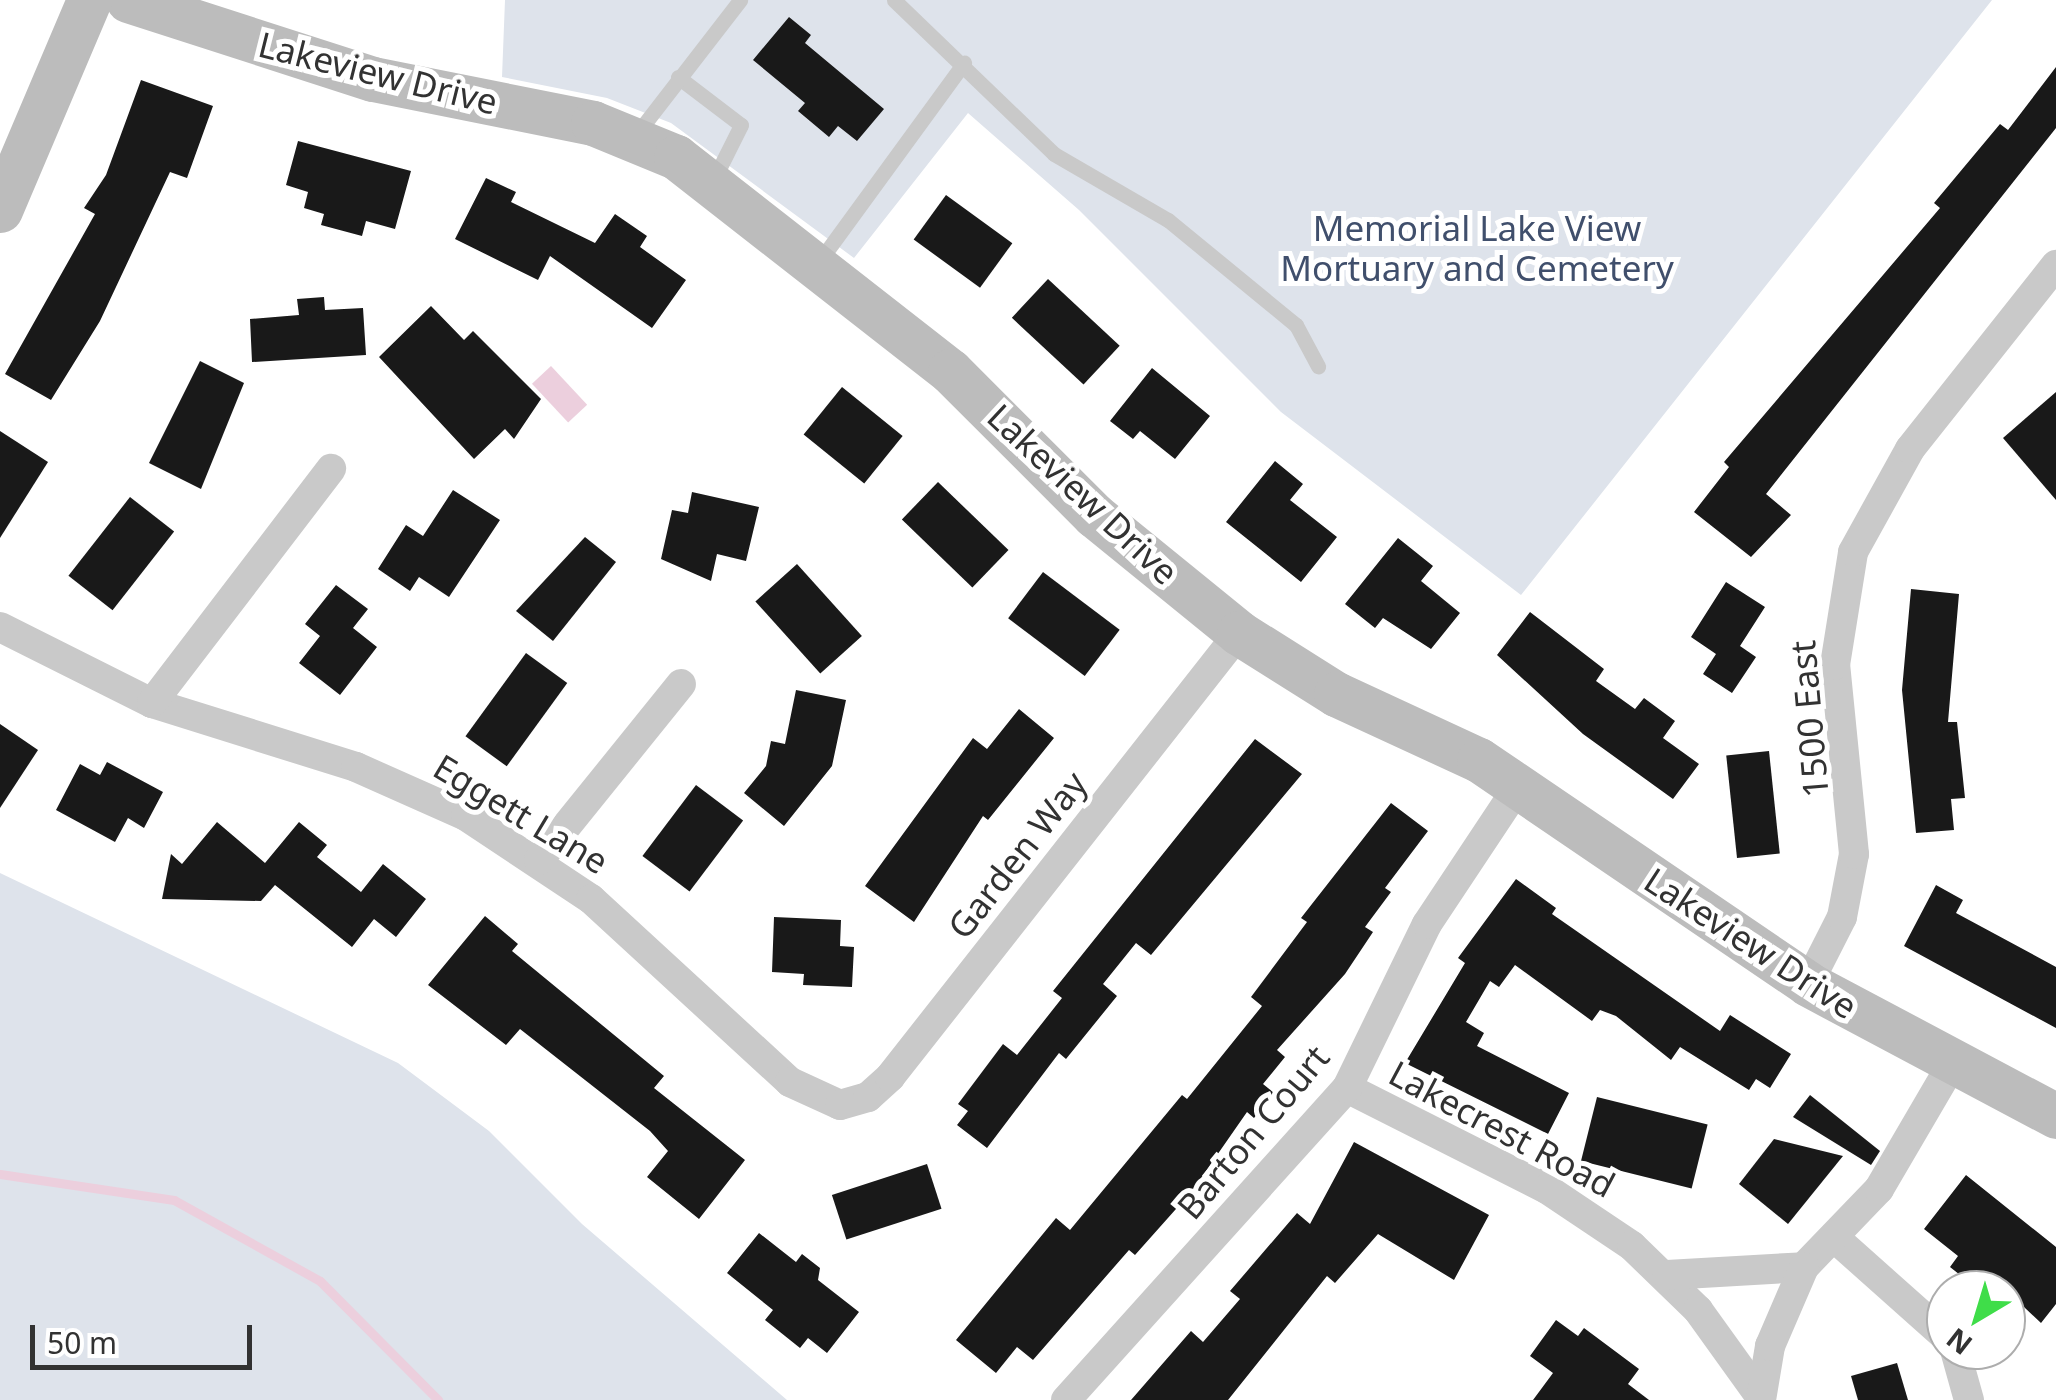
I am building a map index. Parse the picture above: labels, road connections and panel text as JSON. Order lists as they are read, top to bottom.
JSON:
{
  "streets": {
    "street": [
      "Lakeview Drive",
      "1500 East",
      "Eggett Lane",
      "Garden Way",
      "Lakecrest Road",
      "Barton Court"
    ]
  },
  "crossings": [
    ["Lakeview Drive", "1500 East"],
    ["Lakeview Drive", "Garden Way"],
    ["Lakeview Drive", "Barton Court"],
    ["Eggett Lane", "Garden Way"],
    ["Lakecrest Road", "Barton Court"]
  ],
  "parks": ["Memorial Lake View Mortuary and Cemetery"],
  "scale_bar": "50 m",
  "north": "bottom left"
}
